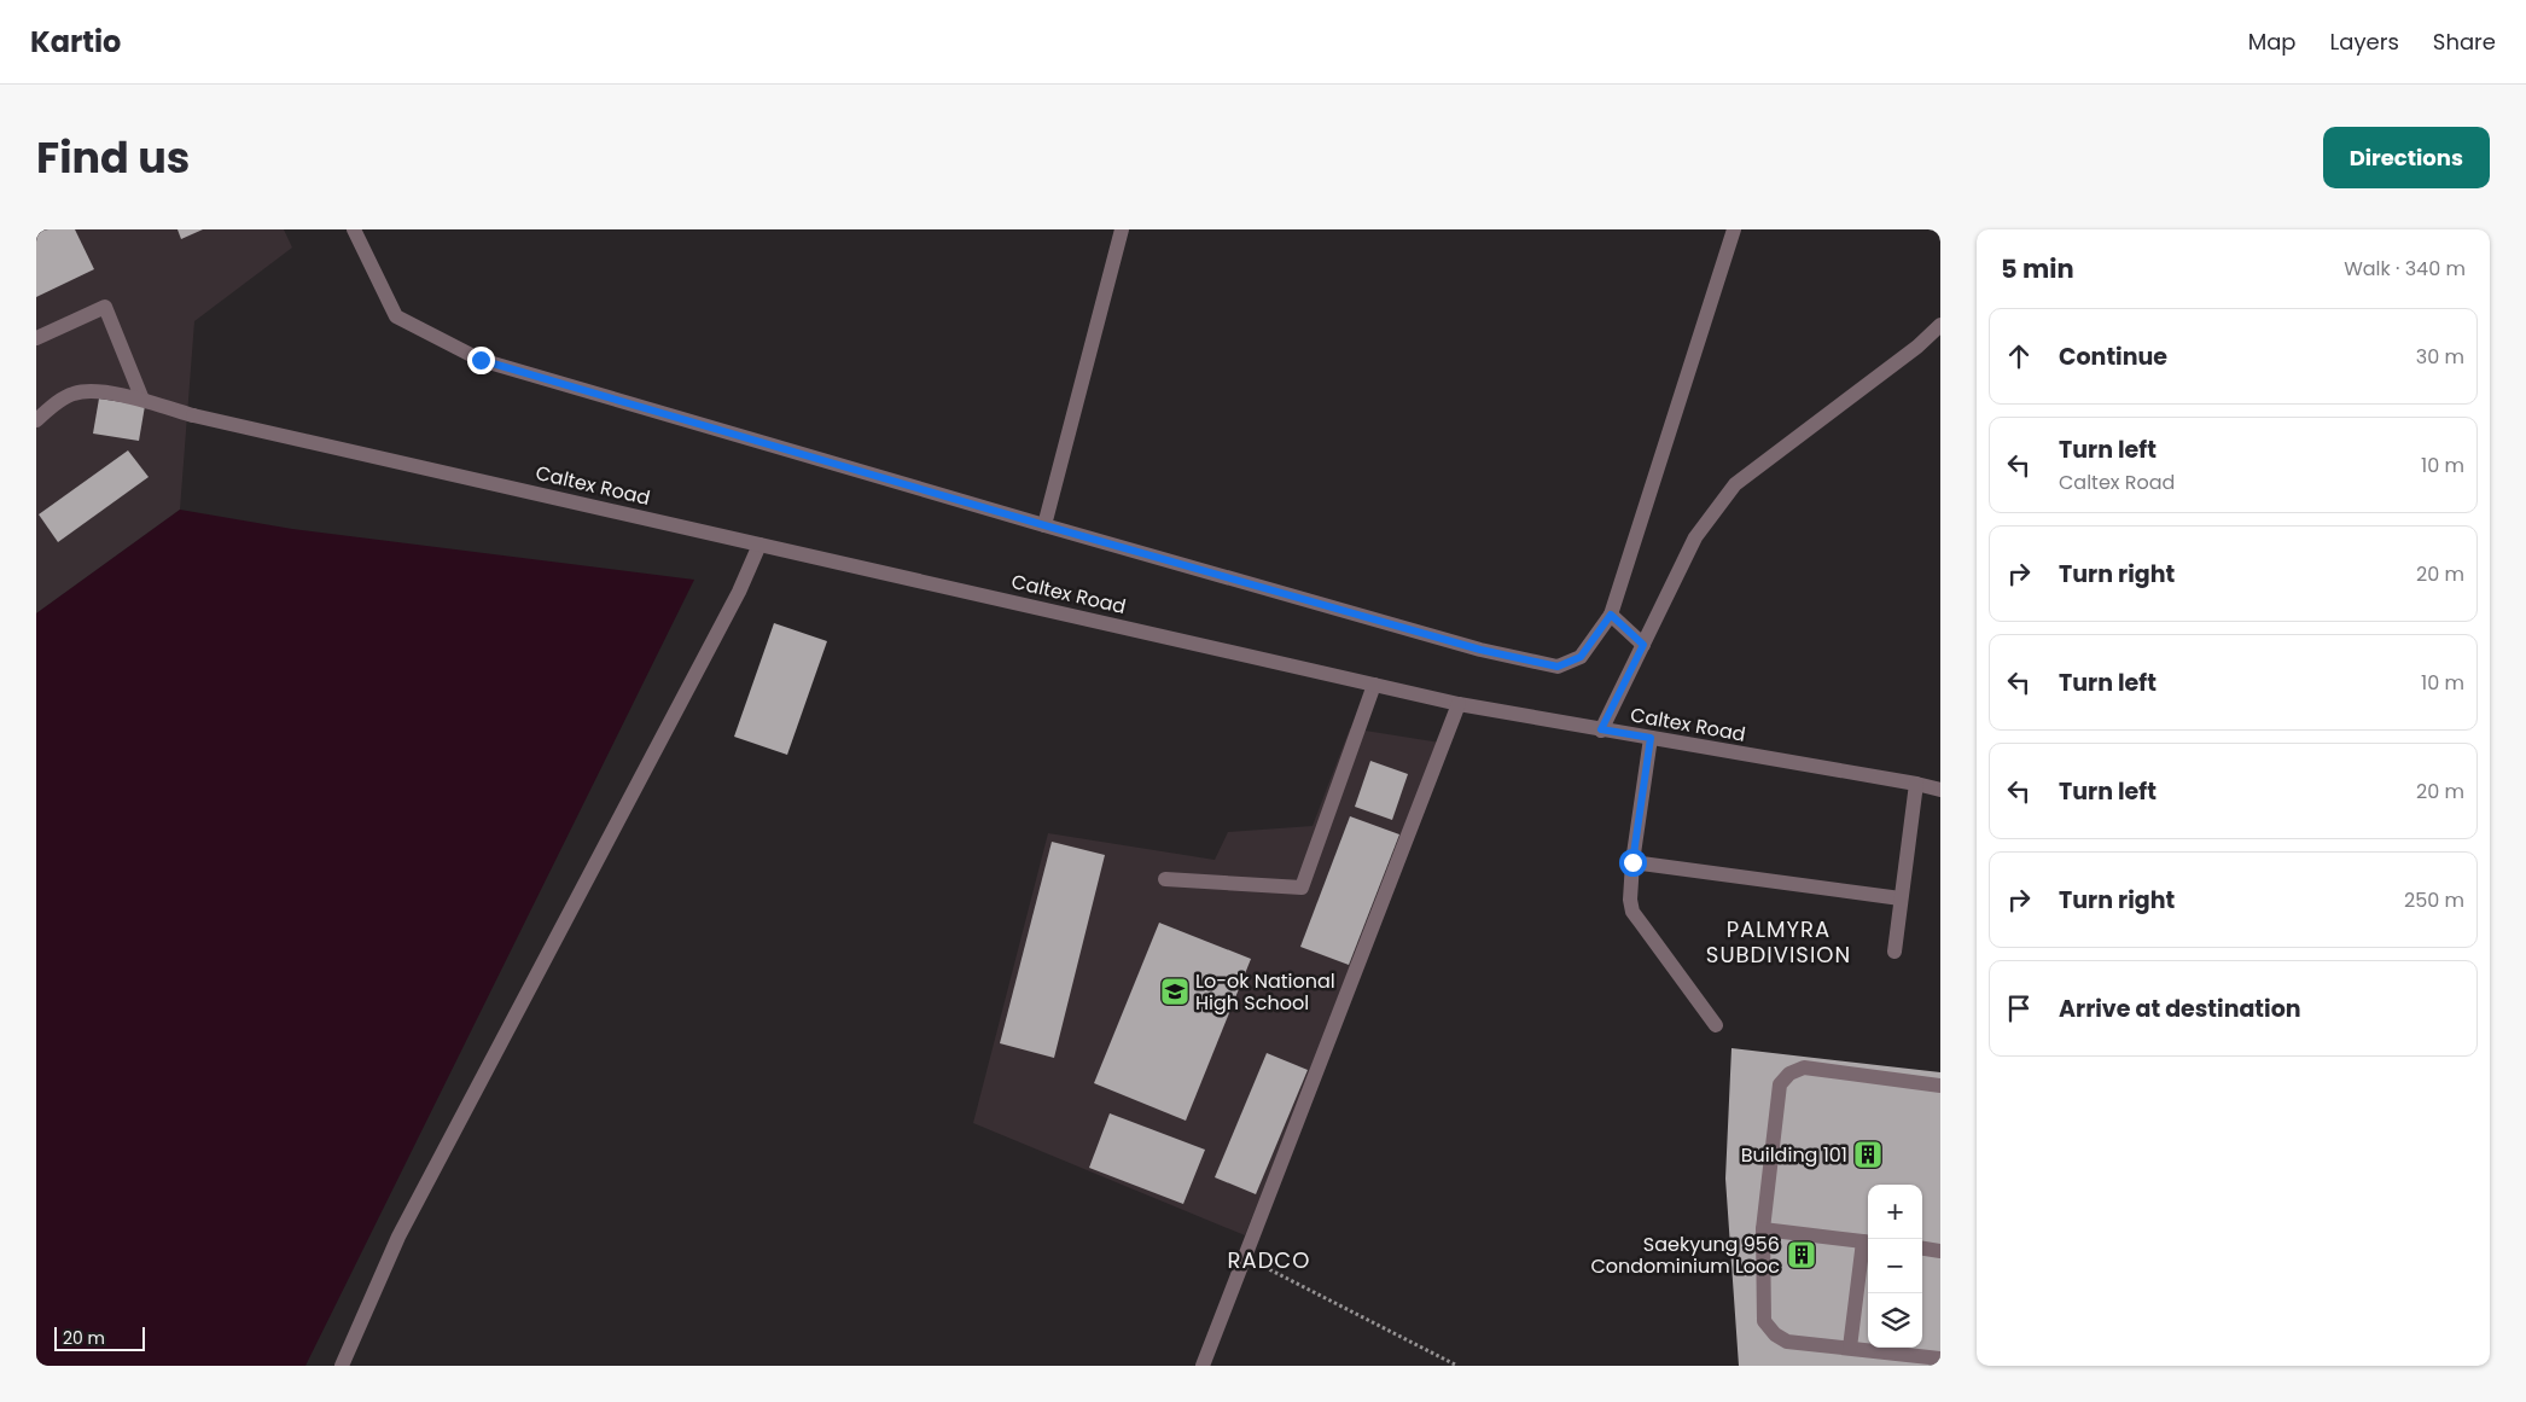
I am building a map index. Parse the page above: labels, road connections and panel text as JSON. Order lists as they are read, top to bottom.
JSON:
{
  "streets": {
    "street": ["Caltex Road"]
  },
  "districts": ["PALMYRA SUBDIVISION", "RADCO"],
  "places": {
    "school or university": ["Lo-ok National High School"],
    "building": ["Building 101", "Saekyung 956 Condominium Looc"]
  },
  "scale_bar": "20 m",
  "page": {
    "header": "Kartio",
    "nav": ["Map", "Layers", "Share"],
    "title": "Find us",
    "buttons": "Directions",
    "heading": ["5 min", "Walk · 340 m"],
    "list": [
      ["Continue", "30 m"],
      ["Turn left", "Caltex Road", "10 m"],
      ["Turn right", "20 m"],
      ["Turn left", "10 m"],
      ["Turn left", "20 m"],
      ["Turn right", "250 m"],
      "Arrive at destination"
    ],
    "map_buttons": ["+", "−"],
    "scale": "20 m"
  }
}
